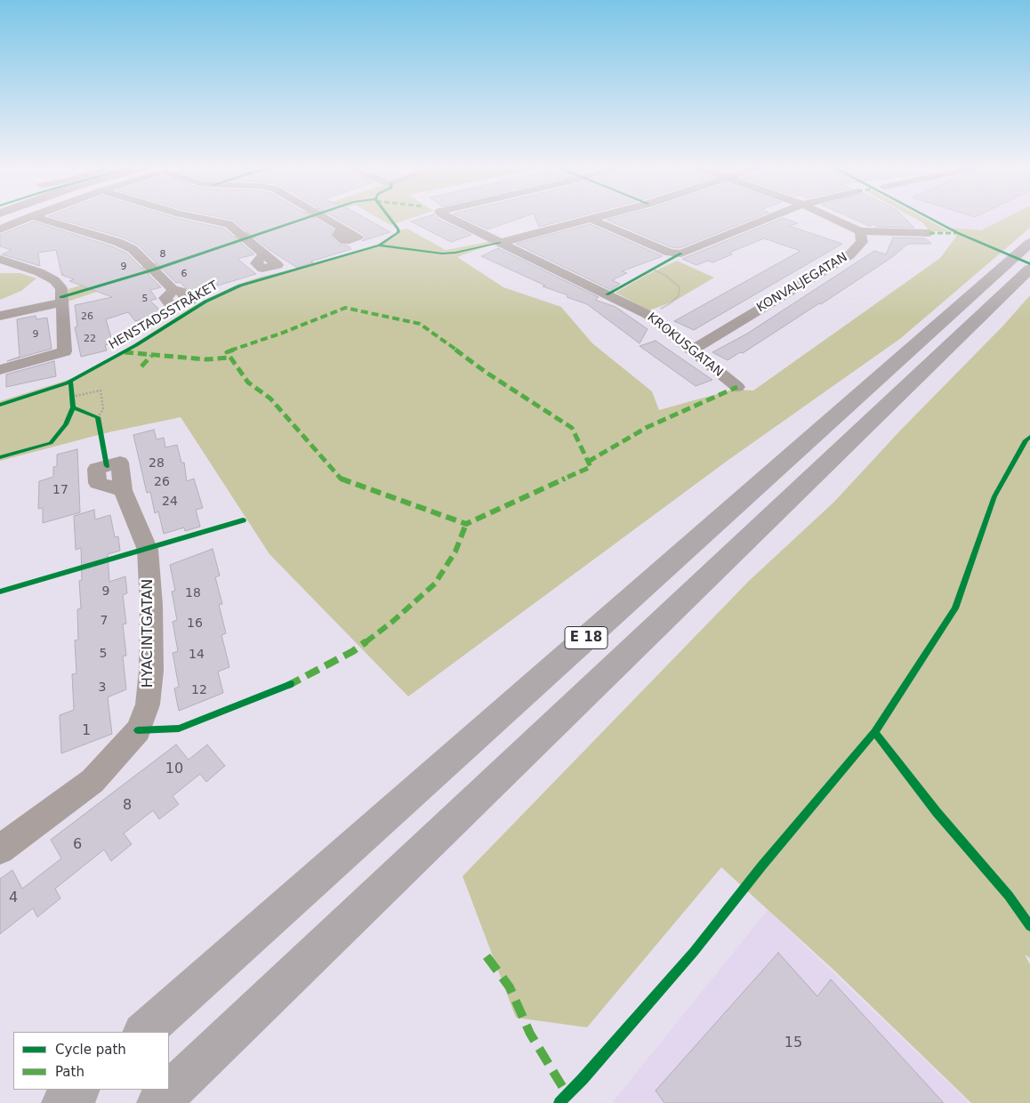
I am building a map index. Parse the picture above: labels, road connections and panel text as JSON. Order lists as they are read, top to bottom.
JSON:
{
  "streets": {
    "highway": ["E 18"],
    "street": ["KONVALJEGATAN", "KROKUSGATAN", "HYACINTGATAN"],
    "cycle path": ["HENSTADSSTRÅKET"]
  },
  "crossings": [
    ["KONVALJEGATAN", "KROKUSGATAN"]
  ],
  "house_numbers": [
    "8",
    "9",
    "6",
    "5",
    "26",
    "9",
    "22",
    "28",
    "26",
    "17",
    "24",
    "9",
    "18",
    "7",
    "16",
    "5",
    "14",
    "3",
    "12",
    "1",
    "10",
    "8",
    "6",
    "4",
    "15"
  ],
  "legend": ["Cycle path", "Path"]
}
